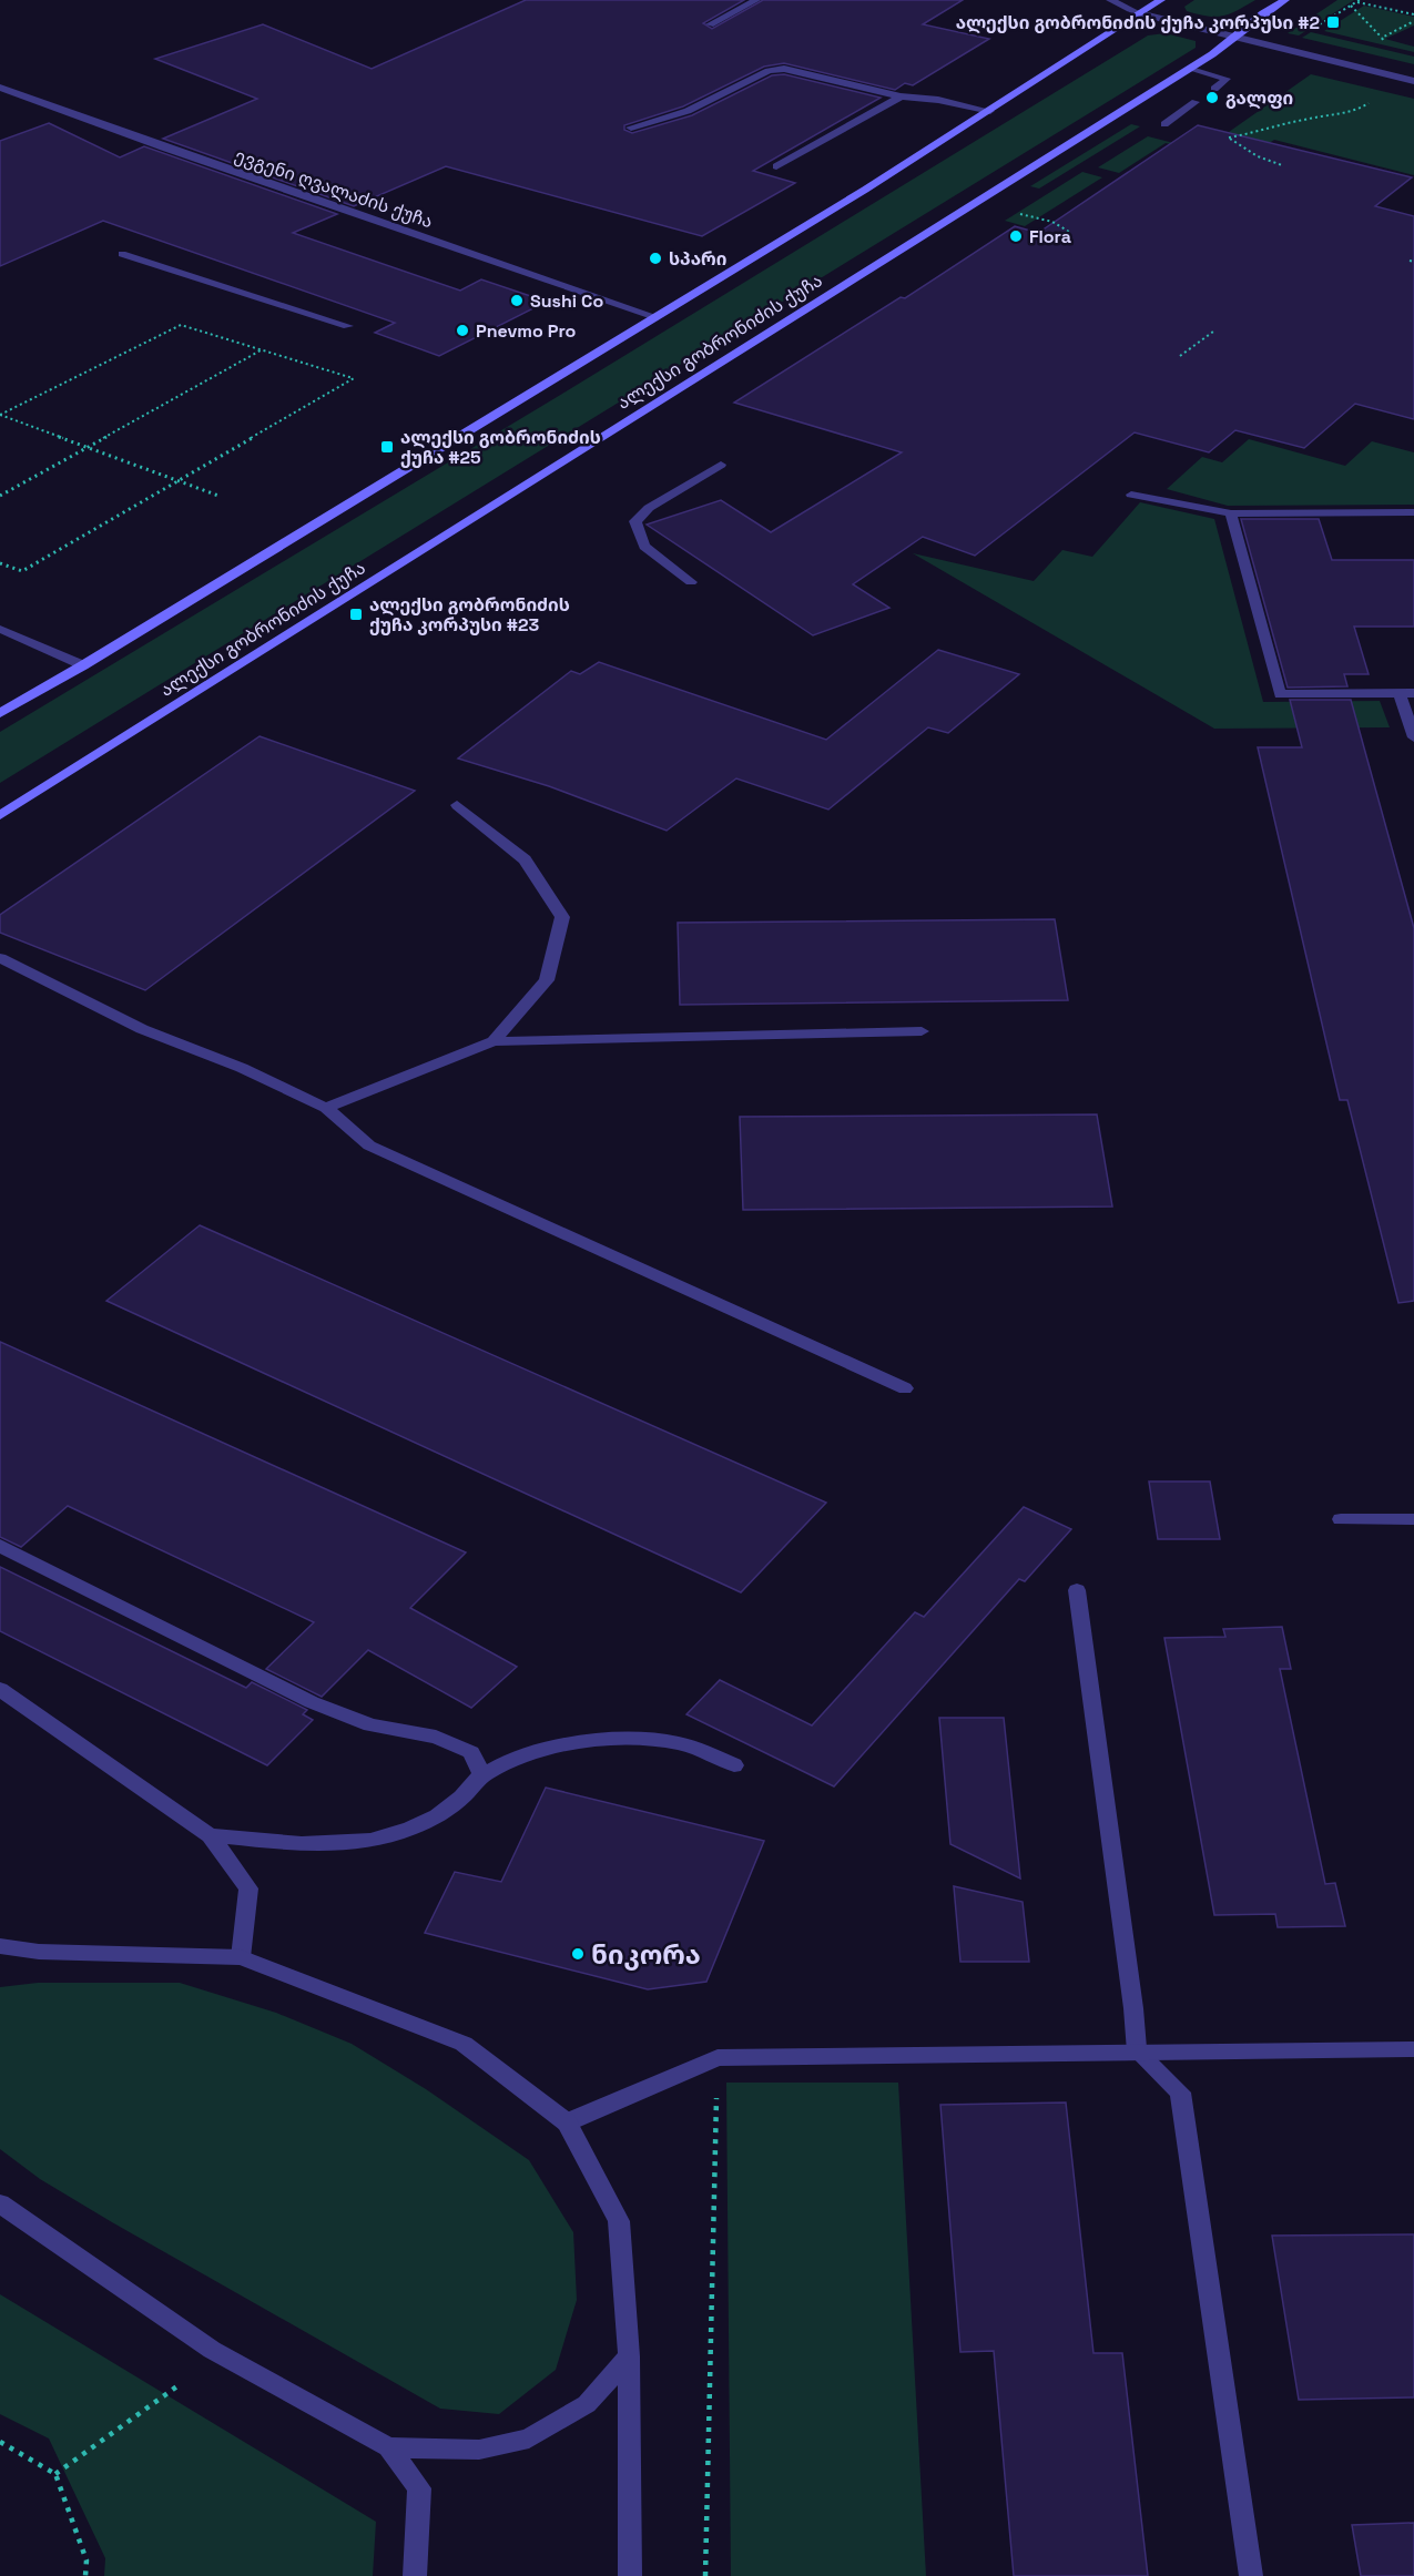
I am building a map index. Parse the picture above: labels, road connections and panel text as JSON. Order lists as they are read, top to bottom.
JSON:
{
  "streets": {
    "main road": ["ალექსი გობრონიძის ქუჩა"],
    "street": ["ევგენი ღვალაძის ქუჩა"]
  },
  "places": {
    "transit": ["ალექსი გობრონიძის ქუჩა კორპუსი #2", "ალექსი გობრონიძის ქუჩა #25", "ალექსი გობრონიძის ქუჩა კორპუსი #23"],
    "other": [
      "გალფი",
      "Flora",
      "სპარი",
      "Sushi Co",
      "Pnevmo Pro",
      "ნიკორა"
    ]
  }
}
